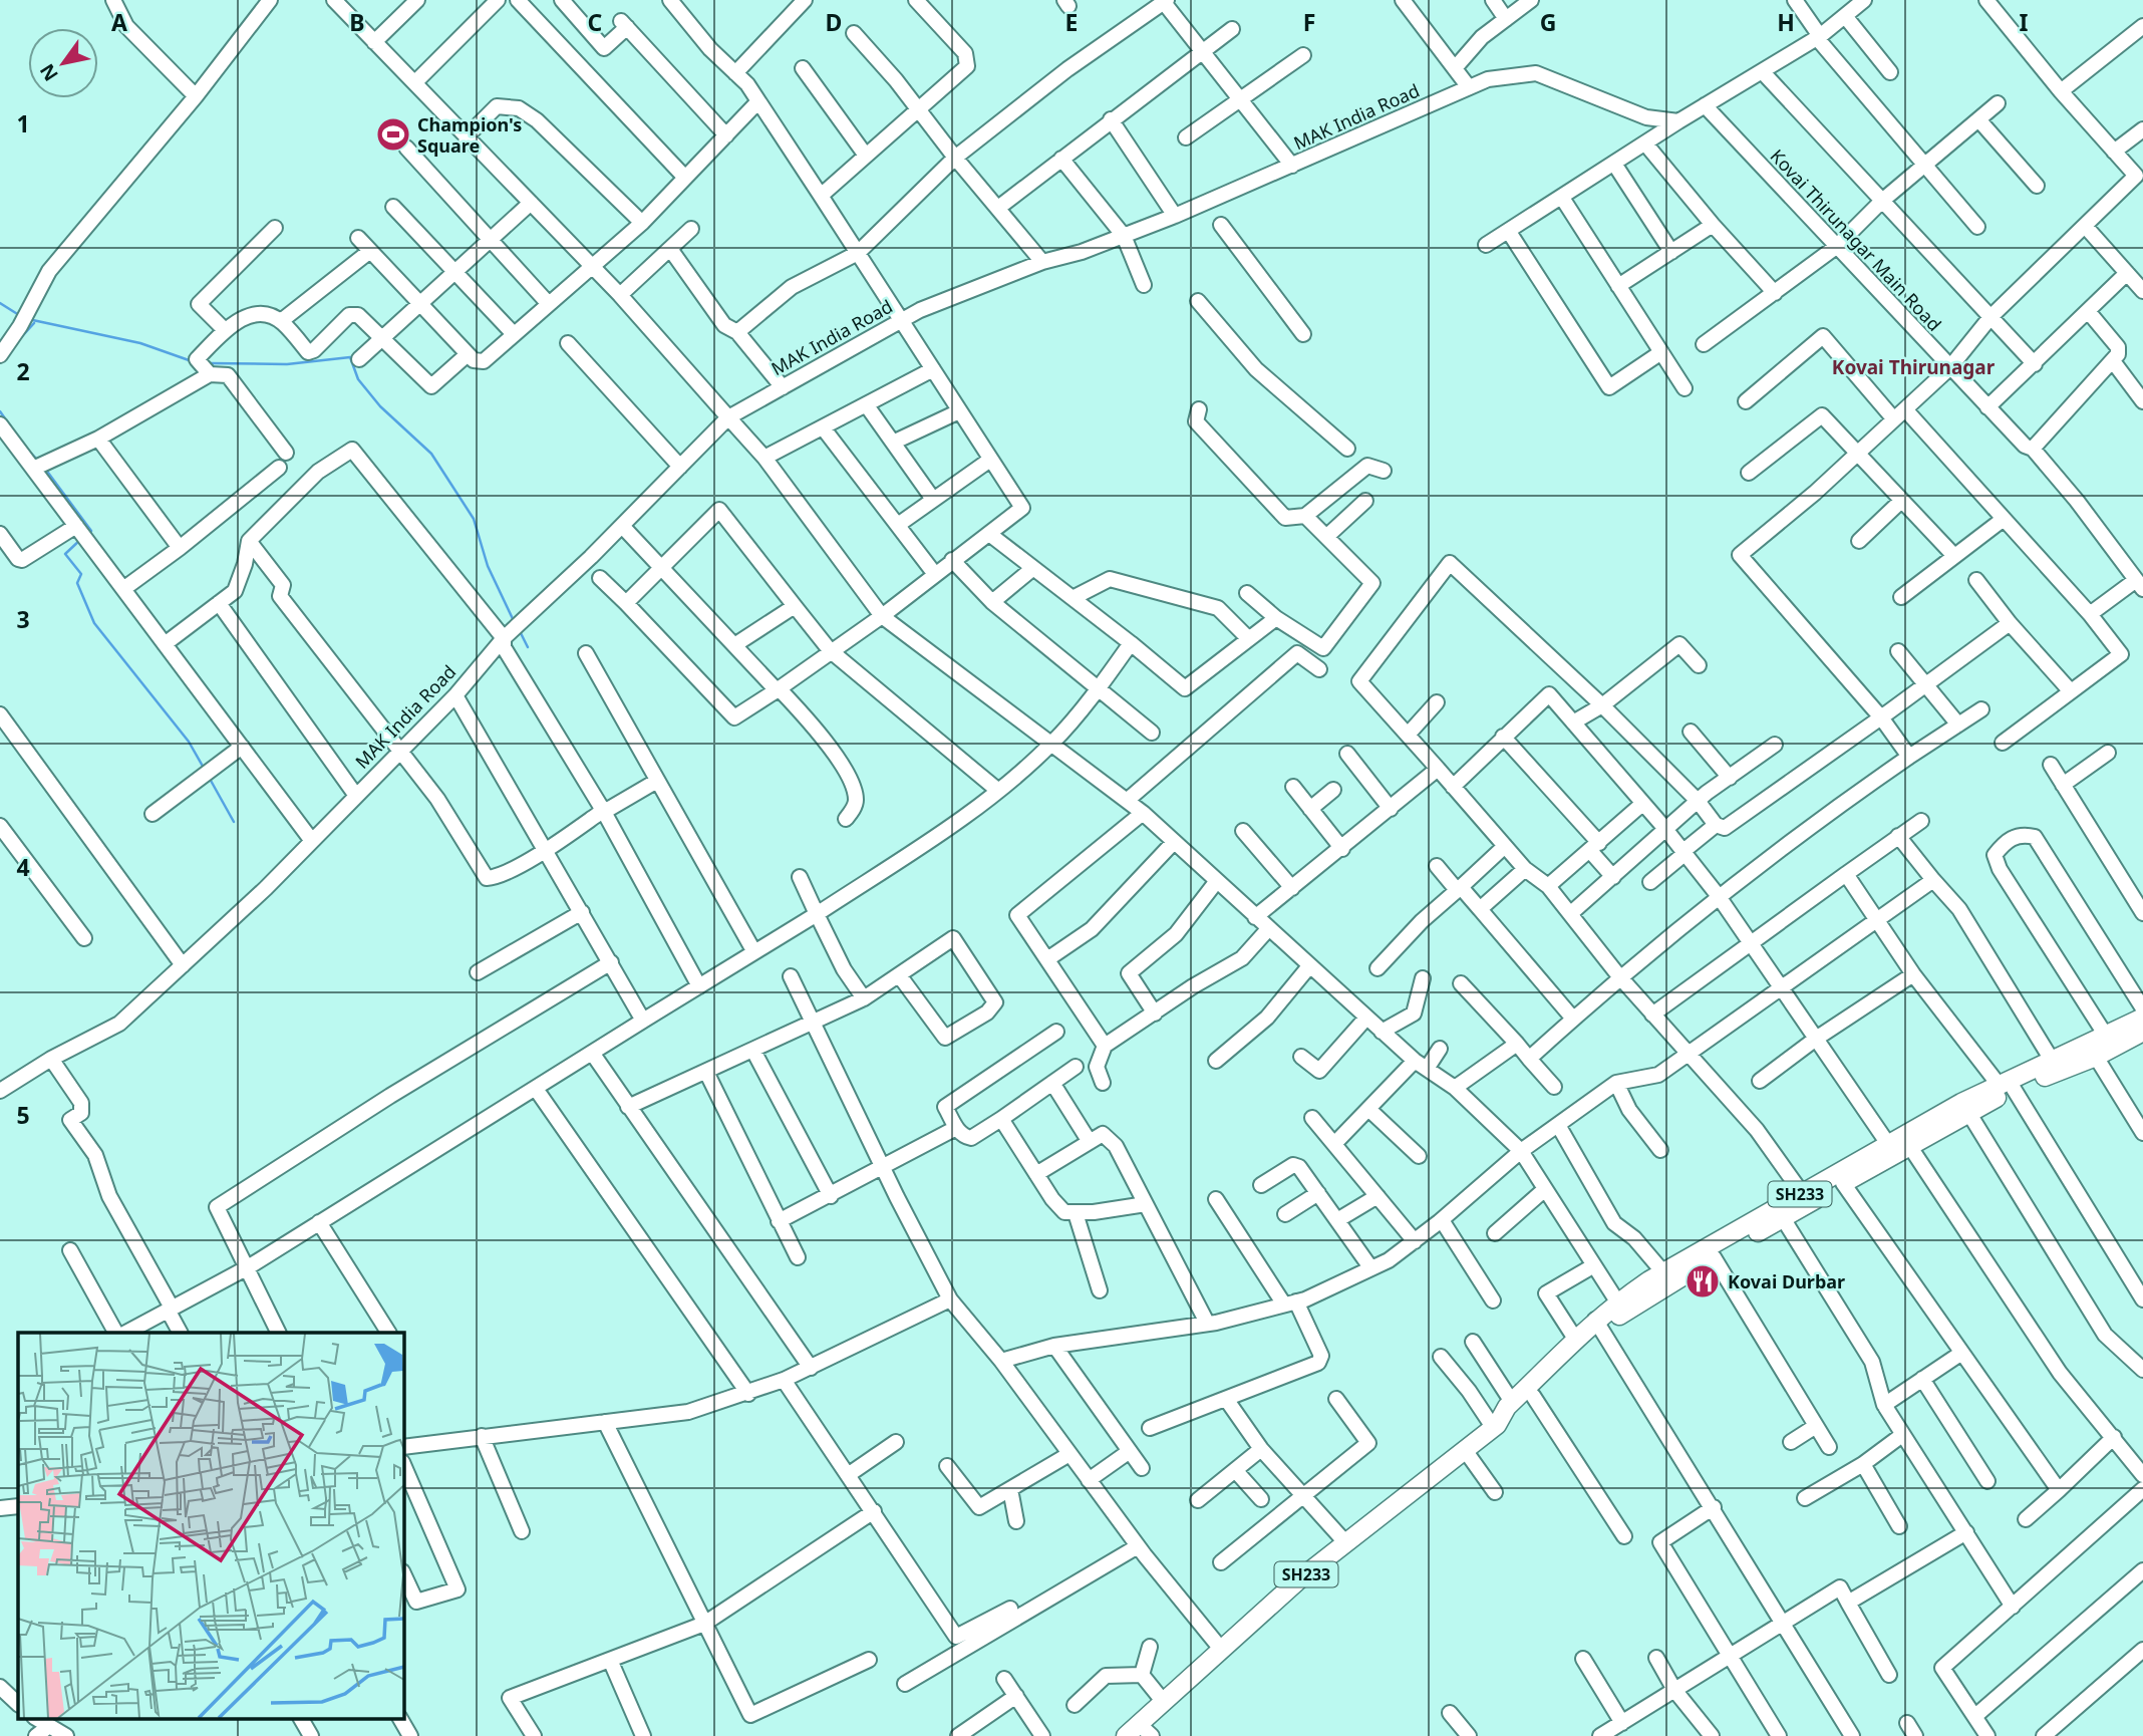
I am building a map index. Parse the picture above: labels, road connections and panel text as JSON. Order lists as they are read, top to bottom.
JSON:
{
  "streets": {
    "main road": ["SH233"],
    "street": ["MAK India Road", "Kovai Thirunagar Main Road"]
  },
  "districts": ["Kovai Thirunagar"],
  "places": {
    "sports": ["Champion's Square"],
    "restaurant": ["Kovai Durbar"]
  },
  "north": "bottom left",
  "grid": {
    "columns": [
      "A",
      "B",
      "C",
      "D",
      "E",
      "F",
      "G",
      "H",
      "I"
    ],
    "rows": [
      "1",
      "2",
      "3",
      "4",
      "5"
    ]
  }
}
